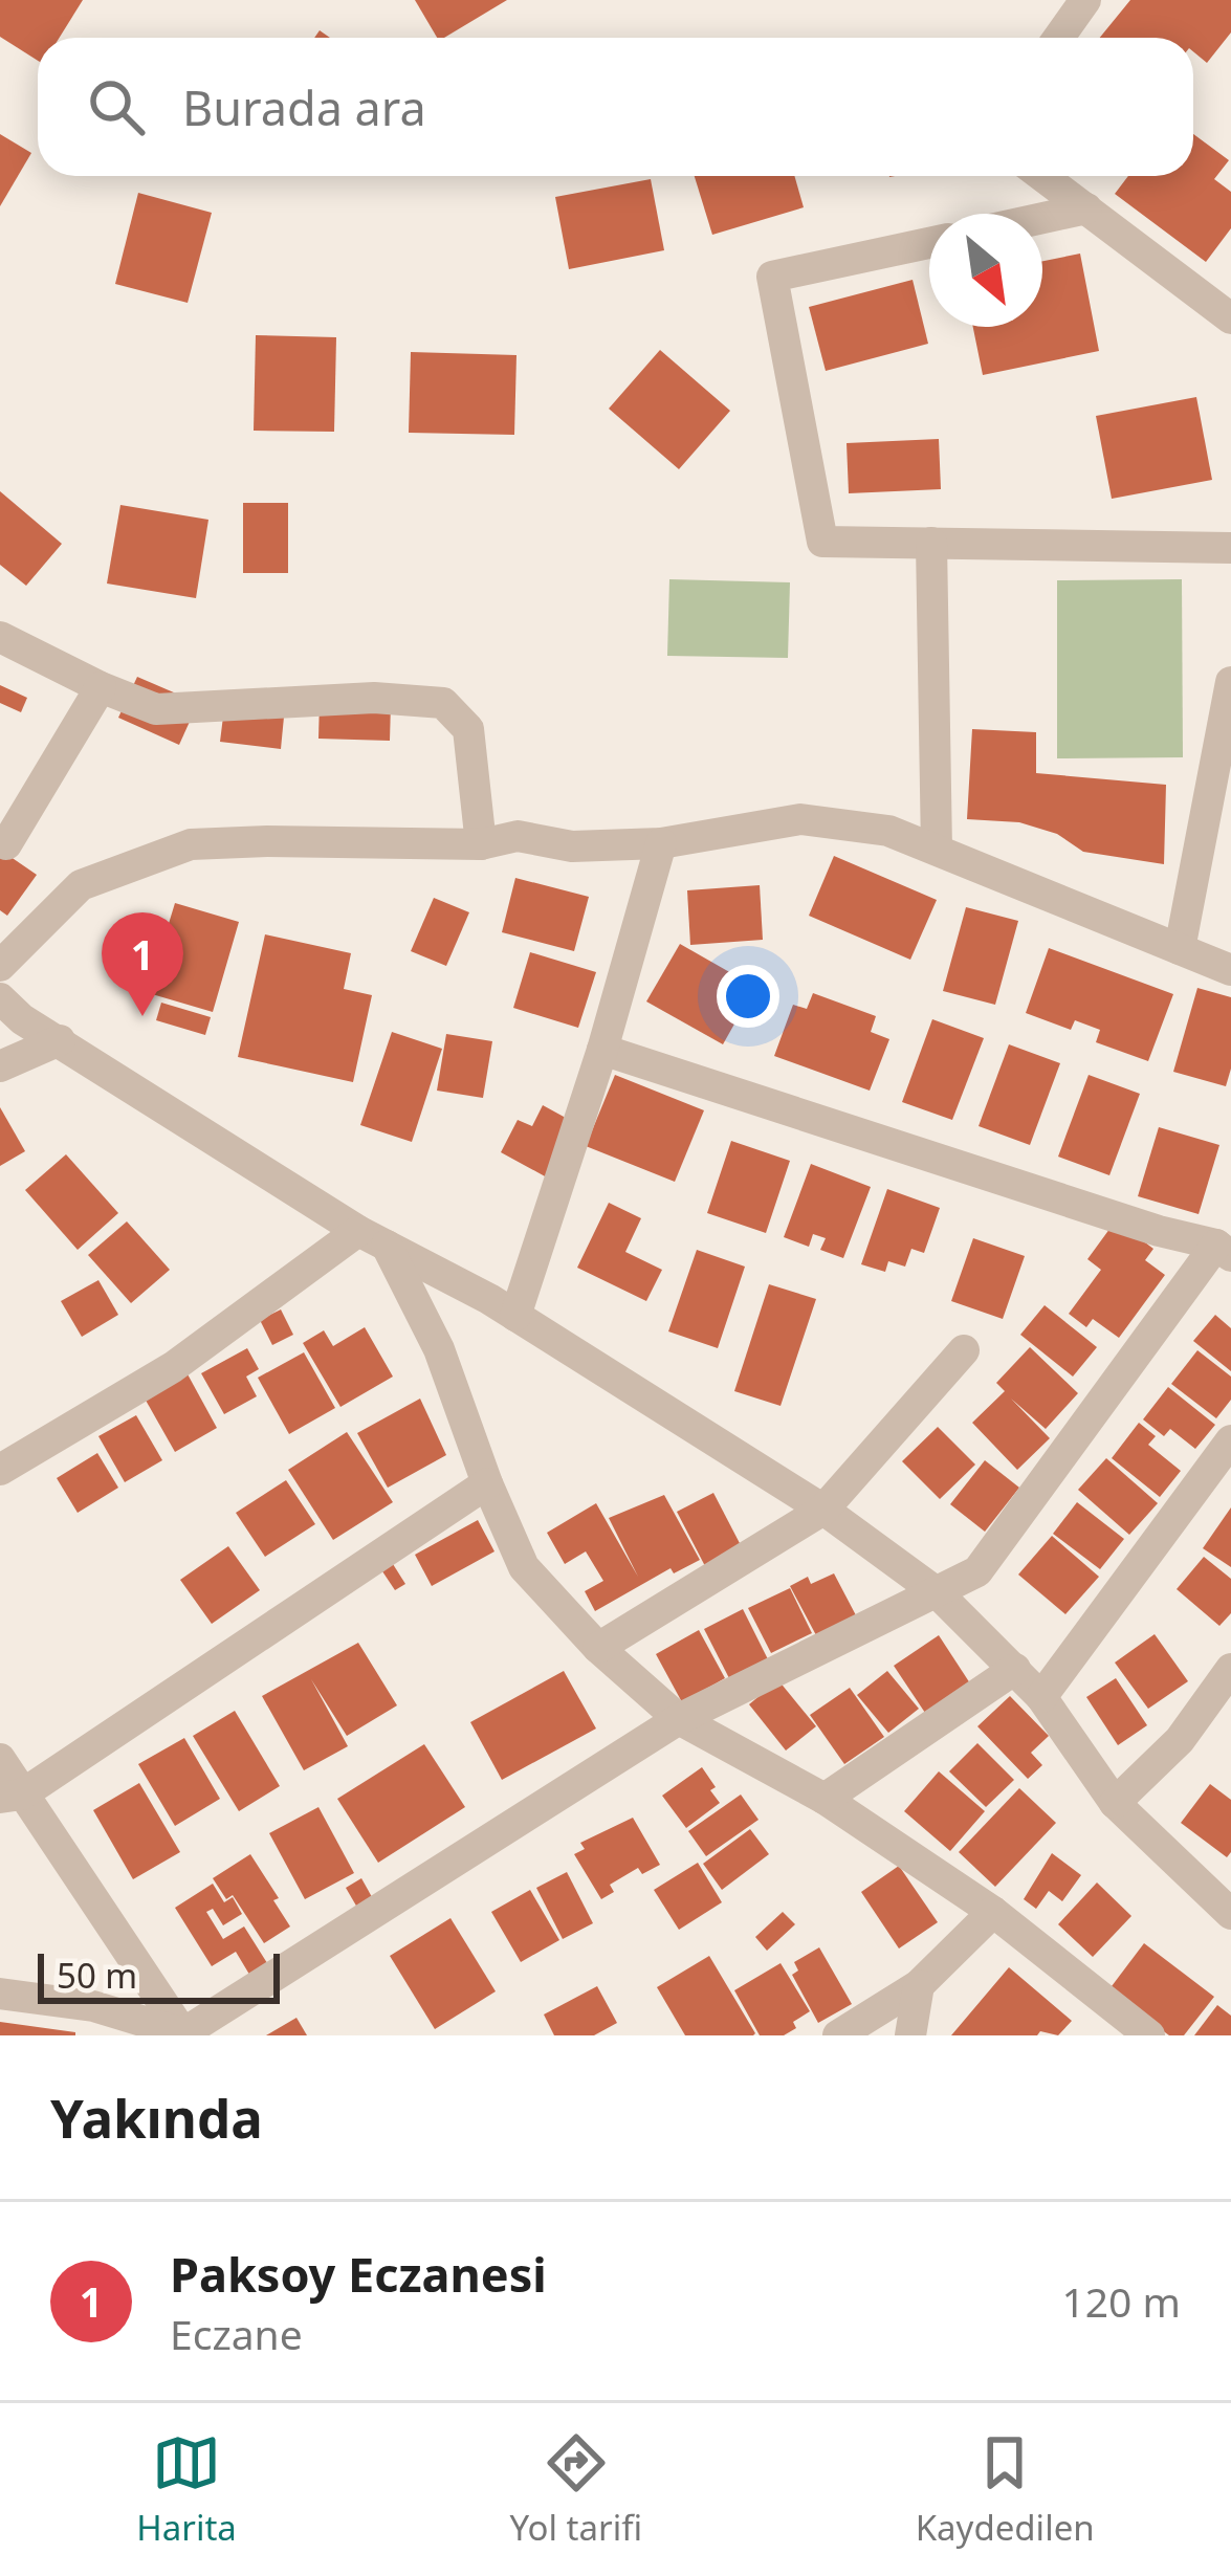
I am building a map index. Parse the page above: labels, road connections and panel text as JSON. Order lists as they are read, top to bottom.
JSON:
{
  "scale_bar": "50 m",
  "north": "bottom right",
  "page": {
    "search": "Burada ara",
    "pins": "1",
    "scale": "50 m",
    "heading": "Yakında",
    "list": [
      {
        "mark": "1",
        "name": "Paksoy Eczanesi",
        "note": "Eczane",
        "value": "120 m"
      }
    ],
    "nav": ["Harita", "Yol tarifi", "Kaydedilen"]
  }
}
